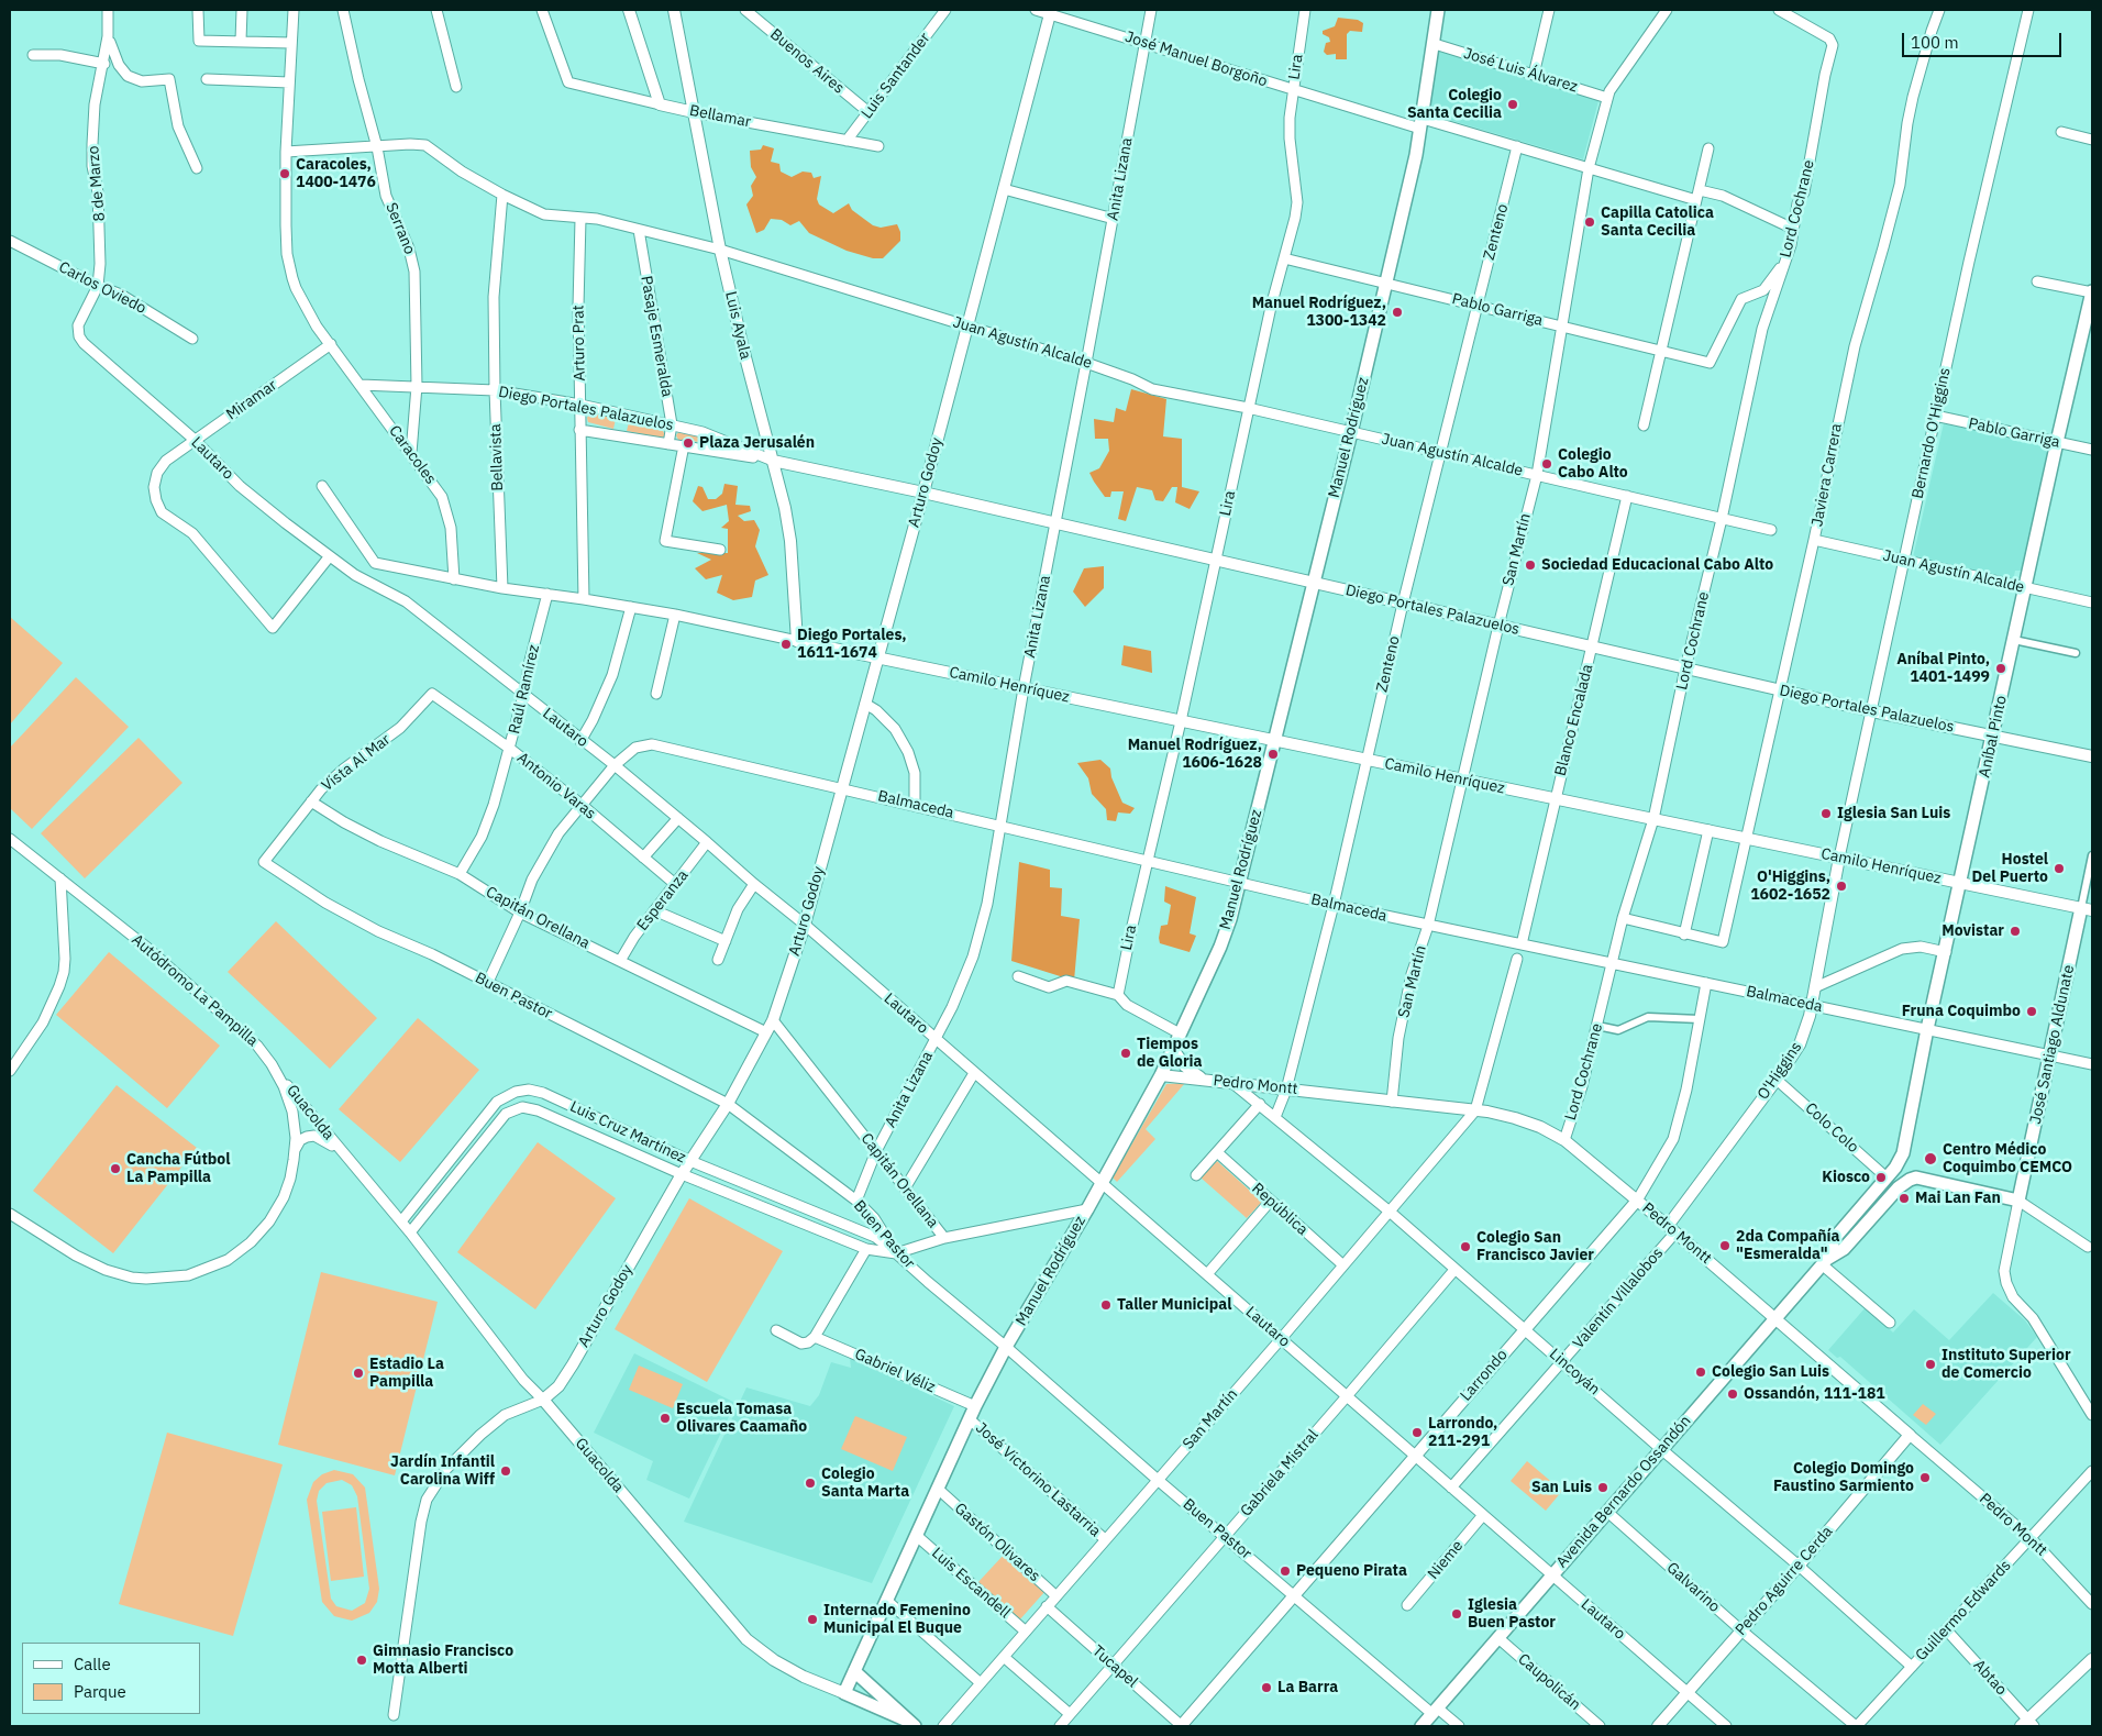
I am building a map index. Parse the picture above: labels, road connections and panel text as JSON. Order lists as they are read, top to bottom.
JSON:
{
  "streets": {
    "main road": [
      "Manuel Rodríguez",
      "Aníbal Pinto",
      "José Santiago Aldunate",
      "Guacolda",
      "Avenida Bernardo Ossandón"
    ],
    "street": [
      "José Manuel Borgoño",
      "Buenos Aires",
      "Lira",
      "José Luis Álvarez",
      "Luis Santander",
      "Bellamar",
      "Anita Lizana",
      "8 de Marzo",
      "Lord Cochrane",
      "Serrano",
      "Zenteno",
      "Carlos Oviedo",
      "Pablo Garriga",
      "Luis Ayala",
      "Pasaje Esmeralda",
      "Arturo Prat",
      "Juan Agustín Alcalde",
      "Miramar",
      "Diego Portales Palazuelos",
      "Bernardo O'Higgins",
      "Caracoles",
      "Bellavista",
      "Lautaro",
      "Javiera Carrera",
      "Arturo Godoy",
      "San Martín",
      "Camilo Henríquez",
      "Raúl Ramírez",
      "Blanco Encalada",
      "Vista Al Mar",
      "Antonio Varas",
      "Balmaceda",
      "Esperanza",
      "Capitán Orellana",
      "Autódromo La Pampilla",
      "Buen Pastor",
      "O'Higgins",
      "Pedro Montt",
      "Colo Colo",
      "Luis Cruz Martínez",
      "República",
      "Valentín Villalobos",
      "Gabriel Véliz",
      "Lincoyán",
      "Larrondo",
      "Gabriela Mistral",
      "José Victorino Lastarria",
      "Gastón Olivares",
      "Nieme",
      "Pedro Aguirre Cerda",
      "Luis Escandell",
      "Galvarino",
      "Guillermo Edwards",
      "Tucapel",
      "Abtao",
      "Caupolicán"
    ]
  },
  "crossings": [
    ["José Manuel Borgoño", "Lira"],
    ["José Manuel Borgoño", "Anita Lizana"],
    ["José Manuel Borgoño", "Lord Cochrane"],
    ["José Manuel Borgoño", "Zenteno"],
    ["José Manuel Borgoño", "Manuel Rodríguez"],
    ["José Manuel Borgoño", "Arturo Godoy"],
    ["José Manuel Borgoño", "San Martín"],
    ["Buenos Aires", "Luis Santander"],
    ["Lira", "Pablo Garriga"],
    ["Lira", "Juan Agustín Alcalde"],
    ["Lira", "Diego Portales Palazuelos"],
    ["Lira", "Camilo Henríquez"],
    ["Lira", "Balmaceda"],
    ["José Luis Álvarez", "Manuel Rodríguez"],
    ["José Luis Álvarez", "San Martín"],
    ["Luis Santander", "Bellamar"],
    ["Bellamar", "Luis Ayala"],
    ["Anita Lizana", "Juan Agustín Alcalde"],
    ["Anita Lizana", "Diego Portales Palazuelos"],
    ["Anita Lizana", "Lautaro"],
    ["Anita Lizana", "Camilo Henríquez"],
    ["Anita Lizana", "Balmaceda"],
    ["Anita Lizana", "Capitán Orellana"],
    ["Anita Lizana", "Buen Pastor"],
    ["8 de Marzo", "Carlos Oviedo"],
    ["8 de Marzo", "Lautaro"],
    ["Lord Cochrane", "Pablo Garriga"],
    ["Lord Cochrane", "Juan Agustín Alcalde"],
    ["Lord Cochrane", "Diego Portales Palazuelos"],
    ["Lord Cochrane", "Camilo Henríquez"],
    ["Lord Cochrane", "Balmaceda"],
    ["Lord Cochrane", "Pedro Montt"],
    ["Serrano", "Juan Agustín Alcalde"],
    ["Serrano", "Diego Portales Palazuelos"],
    ["Serrano", "Caracoles"],
    ["Zenteno", "Pablo Garriga"],
    ["Zenteno", "Juan Agustín Alcalde"],
    ["Zenteno", "Diego Portales Palazuelos"],
    ["Zenteno", "Camilo Henríquez"],
    ["Zenteno", "Balmaceda"],
    ["Zenteno", "Pedro Montt"],
    ["Zenteno", "Lincoyán"],
    ["Pablo Garriga", "Bernardo O'Higgins"],
    ["Pablo Garriga", "Manuel Rodríguez"],
    ["Pablo Garriga", "San Martín"],
    ["Pablo Garriga", "Aníbal Pinto"],
    ["Luis Ayala", "Juan Agustín Alcalde"],
    ["Luis Ayala", "Diego Portales Palazuelos"],
    ["Luis Ayala", "Camilo Henríquez"],
    ["Pasaje Esmeralda", "Juan Agustín Alcalde"],
    ["Pasaje Esmeralda", "Diego Portales Palazuelos"],
    ["Arturo Prat", "Juan Agustín Alcalde"],
    ["Arturo Prat", "Diego Portales Palazuelos"],
    ["Juan Agustín Alcalde", "Bernardo O'Higgins"],
    ["Juan Agustín Alcalde", "Manuel Rodríguez"],
    ["Juan Agustín Alcalde", "Caracoles"],
    ["Juan Agustín Alcalde", "Bellavista"],
    ["Juan Agustín Alcalde", "Javiera Carrera"],
    ["Juan Agustín Alcalde", "Arturo Godoy"],
    ["Juan Agustín Alcalde", "San Martín"],
    ["Juan Agustín Alcalde", "Blanco Encalada"],
    ["Juan Agustín Alcalde", "Aníbal Pinto"],
    ["Miramar", "Caracoles"],
    ["Miramar", "Lautaro"],
    ["Diego Portales Palazuelos", "Bernardo O'Higgins"],
    ["Diego Portales Palazuelos", "Manuel Rodríguez"],
    ["Diego Portales Palazuelos", "Caracoles"],
    ["Diego Portales Palazuelos", "Bellavista"],
    ["Diego Portales Palazuelos", "Javiera Carrera"],
    ["Diego Portales Palazuelos", "Arturo Godoy"],
    ["Diego Portales Palazuelos", "San Martín"],
    ["Diego Portales Palazuelos", "Blanco Encalada"],
    ["Diego Portales Palazuelos", "Aníbal Pinto"],
    ["Bernardo O'Higgins", "Camilo Henríquez"],
    ["Bernardo O'Higgins", "O'Higgins"],
    ["Manuel Rodríguez", "Lautaro"],
    ["Manuel Rodríguez", "Camilo Henríquez"],
    ["Manuel Rodríguez", "Balmaceda"],
    ["Manuel Rodríguez", "Buen Pastor"],
    ["Manuel Rodríguez", "Pedro Montt"],
    ["Manuel Rodríguez", "Guacolda"],
    ["Manuel Rodríguez", "Luis Cruz Martínez"],
    ["Manuel Rodríguez", "Gabriel Véliz"],
    ["Manuel Rodríguez", "José Victorino Lastarria"],
    ["Manuel Rodríguez", "Gastón Olivares"],
    ["Manuel Rodríguez", "Luis Escandell"],
    ["Lautaro", "Arturo Godoy"],
    ["Lautaro", "San Martín"],
    ["Lautaro", "Raúl Ramírez"],
    ["Lautaro", "Balmaceda"],
    ["Lautaro", "Esperanza"],
    ["Lautaro", "Valentín Villalobos"],
    ["Lautaro", "Larrondo"],
    ["Lautaro", "Gabriela Mistral"],
    ["Lautaro", "Avenida Bernardo Ossandón"],
    ["Lautaro", "Nieme"],
    ["Lautaro", "Pedro Aguirre Cerda"],
    ["Javiera Carrera", "Camilo Henríquez"],
    ["Arturo Godoy", "Camilo Henríquez"],
    ["Arturo Godoy", "Balmaceda"],
    ["Arturo Godoy", "Capitán Orellana"],
    ["Arturo Godoy", "Buen Pastor"],
    ["Arturo Godoy", "Guacolda"],
    ["Arturo Godoy", "Luis Cruz Martínez"],
    ["San Martín", "Camilo Henríquez"],
    ["San Martín", "Balmaceda"],
    ["San Martín", "Buen Pastor"],
    ["San Martín", "Pedro Montt"],
    ["San Martín", "República"],
    ["San Martín", "Lincoyán"],
    ["San Martín", "José Victorino Lastarria"],
    ["San Martín", "Gastón Olivares"],
    ["San Martín", "Luis Escandell"],
    ["San Martín", "Tucapel"],
    ["Camilo Henríquez", "Blanco Encalada"],
    ["Camilo Henríquez", "Aníbal Pinto"],
    ["Camilo Henríquez", "José Santiago Aldunate"],
    ["Camilo Henríquez", "O'Higgins"],
    ["Raúl Ramírez", "Antonio Varas"],
    ["Raúl Ramírez", "Capitán Orellana"],
    ["Blanco Encalada", "Balmaceda"],
    ["Aníbal Pinto", "Balmaceda"],
    ["Aníbal Pinto", "Colo Colo"],
    ["Aníbal Pinto", "Avenida Bernardo Ossandón"],
    ["Vista Al Mar", "Antonio Varas"],
    ["Vista Al Mar", "Capitán Orellana"],
    ["Vista Al Mar", "Buen Pastor"],
    ["Antonio Varas", "Esperanza"],
    ["Balmaceda", "José Santiago Aldunate"],
    ["Balmaceda", "O'Higgins"],
    ["Balmaceda", "Larrondo"],
    ["Esperanza", "Capitán Orellana"],
    ["Capitán Orellana", "Luis Cruz Martínez"],
    ["Autódromo La Pampilla", "Guacolda"],
    ["Buen Pastor", "Luis Cruz Martínez"],
    ["Buen Pastor", "Larrondo"],
    ["Buen Pastor", "Gabriela Mistral"],
    ["Buen Pastor", "Avenida Bernardo Ossandón"],
    ["José Santiago Aldunate", "Avenida Bernardo Ossandón"],
    ["O'Higgins", "Pedro Montt"],
    ["O'Higgins", "Colo Colo"],
    ["O'Higgins", "Valentín Villalobos"],
    ["Pedro Montt", "Valentín Villalobos"],
    ["Pedro Montt", "Lincoyán"],
    ["Pedro Montt", "Larrondo"],
    ["Pedro Montt", "Avenida Bernardo Ossandón"],
    ["Pedro Montt", "Pedro Aguirre Cerda"],
    ["Pedro Montt", "Guillermo Edwards"],
    ["Guacolda", "Luis Cruz Martínez"],
    ["Colo Colo", "Avenida Bernardo Ossandón"],
    ["Valentín Villalobos", "Lincoyán"],
    ["Lincoyán", "Larrondo"],
    ["Lincoyán", "Gabriela Mistral"],
    ["Lincoyán", "Avenida Bernardo Ossandón"],
    ["Lincoyán", "Pedro Aguirre Cerda"],
    ["Lincoyán", "Guillermo Edwards"],
    ["Larrondo", "Tucapel"],
    ["Gabriela Mistral", "Tucapel"],
    ["Avenida Bernardo Ossandón", "Galvarino"],
    ["Avenida Bernardo Ossandón", "Caupolicán"],
    ["Pedro Aguirre Cerda", "Galvarino"],
    ["Galvarino", "Guillermo Edwards"],
    ["Guillermo Edwards", "Abtao"]
  ],
  "places": [
    "Colegio Santa Cecilia",
    "Caracoles, 1400-1476",
    "Capilla Catolica Santa Cecilia",
    "Manuel Rodríguez, 1300-1342",
    "Plaza Jerusalén",
    "Colegio Cabo Alto",
    "Sociedad Educacional Cabo Alto",
    "Diego Portales, 1611-1674",
    "Aníbal Pinto, 1401-1499",
    "Manuel Rodríguez, 1606-1628",
    "Iglesia San Luis",
    "Hostel Del Puerto",
    "O'Higgins, 1602-1652",
    "Movistar",
    "Fruna Coquimbo",
    "Tiempos de Gloria",
    "Centro Médico Coquimbo CEMCO",
    "Cancha Fútbol La Pampilla",
    "Kiosco",
    "Mai Lan Fan",
    "2da Compañía \"Esmeralda\"",
    "Colegio San Francisco Javier",
    "Taller Municipal",
    "Instituto Superior de Comercio",
    "Colegio San Luis",
    "Estadio La Pampilla",
    "Ossandón, 111-181",
    "Escuela Tomasa Olivares Caamaño",
    "Larrondo, 211-291",
    "Jardín Infantil Carolina Wiff",
    "Colegio Domingo Faustino Sarmiento",
    "Colegio Santa Marta",
    "San Luis",
    "Pequeno Pirata",
    "Iglesia Buen Pastor",
    "Internado Femenino Municipal El Buque",
    "Gimnasio Francisco Motta Alberti",
    "La Barra"
  ],
  "legend": ["Calle", "Parque"],
  "scale_bar": "100 m"
}
